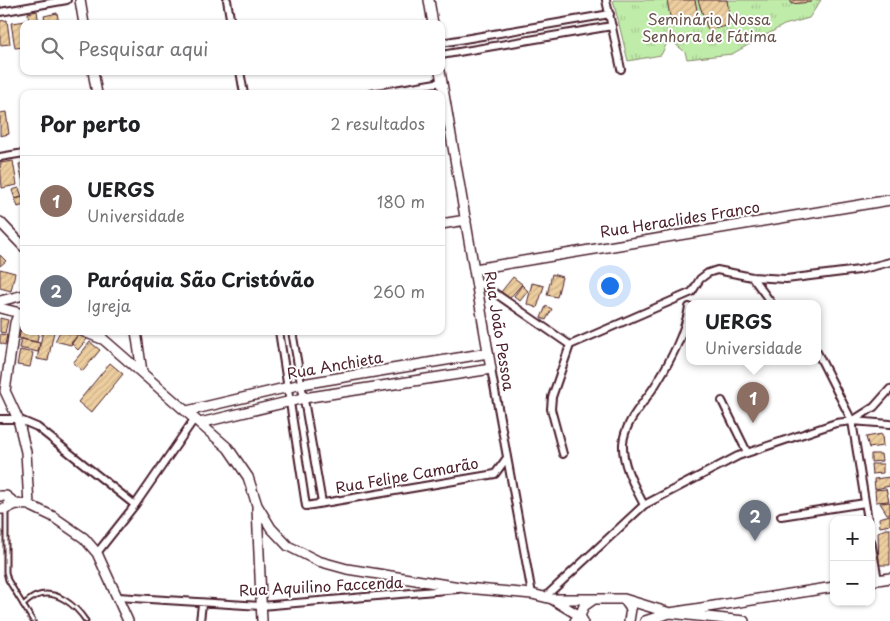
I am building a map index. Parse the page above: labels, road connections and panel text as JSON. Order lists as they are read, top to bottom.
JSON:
{
  "streets": {
    "street": [
      "Rua Heraclides Franco",
      "Rua João Pessoa",
      "Rua Anchieta",
      "Rua Felipe Camarão",
      "Rua Aquilino Faccenda"
    ]
  },
  "crossings": [
    ["Rua Heraclides Franco", "Rua João Pessoa"],
    ["Rua João Pessoa", "Rua Anchieta"],
    ["Rua João Pessoa", "Rua Felipe Camarão"],
    ["Rua Anchieta", "Rua Felipe Camarão"]
  ],
  "parks": ["Seminário Nossa Senhora de Fátima"],
  "page": {
    "search": "Pesquisar aqui",
    "heading": ["Por perto", "2 resultados"],
    "list": [
      {
        "mark": "1",
        "name": "UERGS",
        "note": "Universidade",
        "value": "180 m"
      },
      {
        "mark": "2",
        "name": "Paróquia São Cristóvão",
        "note": "Igreja",
        "value": "260 m"
      }
    ],
    "popup": ["UERGS", "Universidade"],
    "pins": ["1", "2"],
    "map_buttons": ["+", "−"]
  }
}
